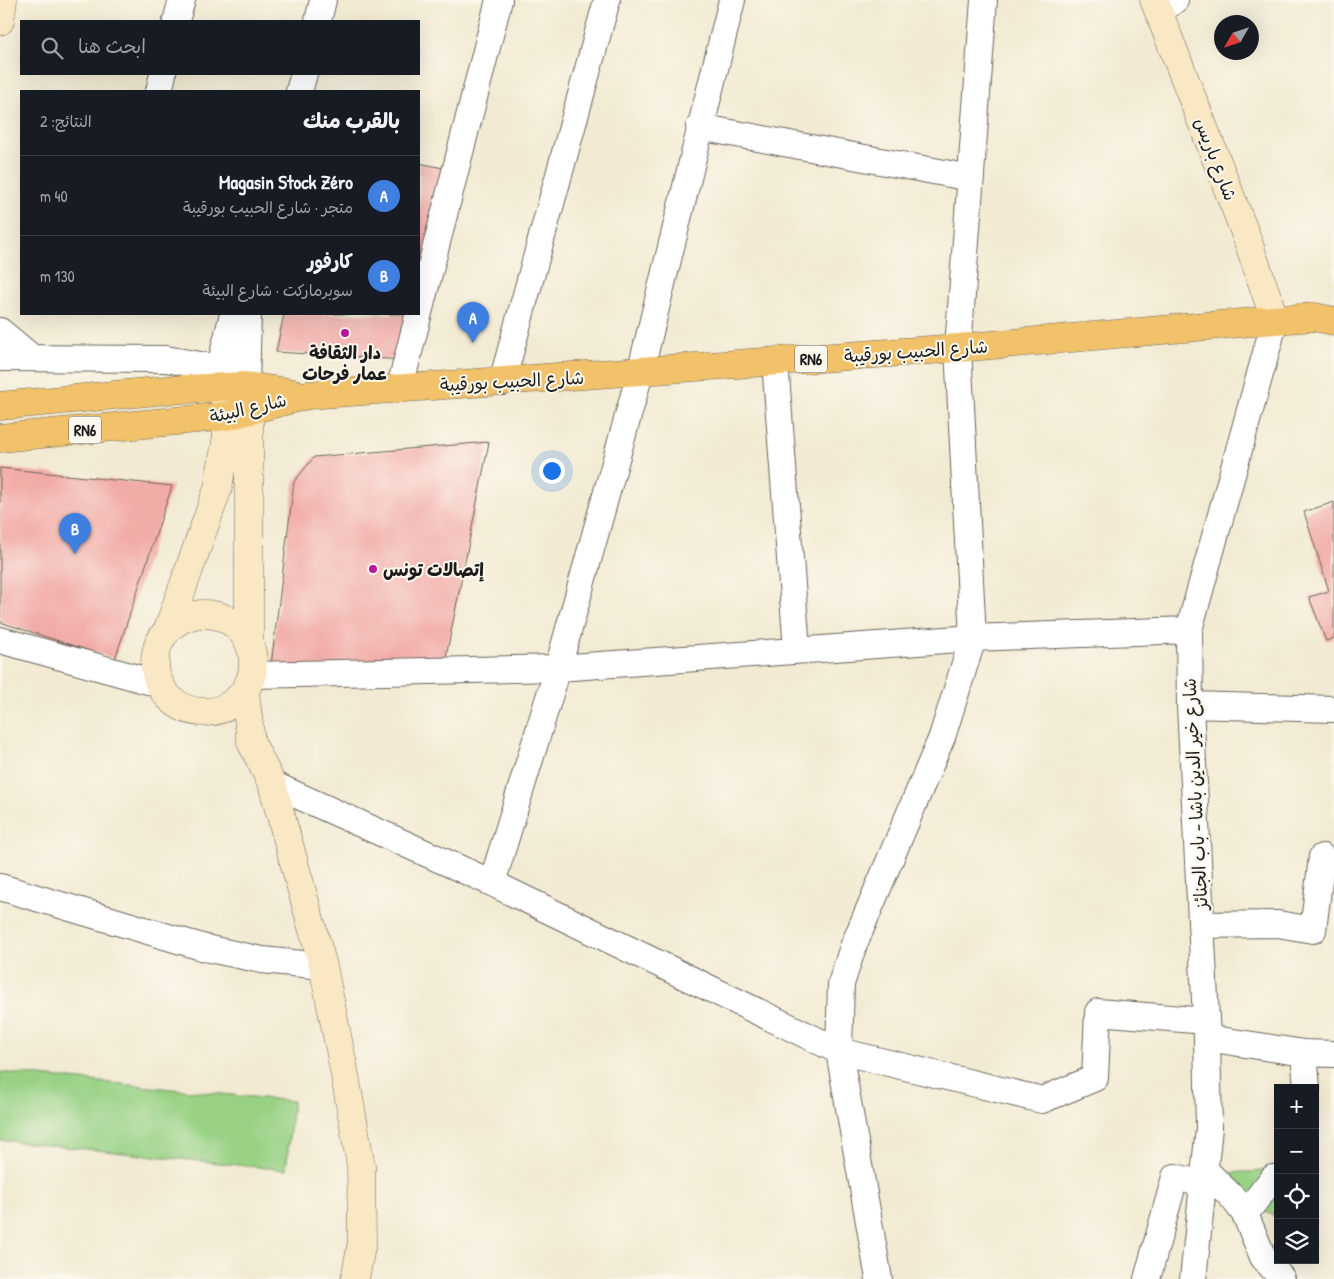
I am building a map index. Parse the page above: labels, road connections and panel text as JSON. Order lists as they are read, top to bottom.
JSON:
{
  "streets": {
    "main road": ["شارع الحبيب بورقيبة", "RN6", "شارع البيئة"],
    "street": ["شارع باريس", "شارع خير الدين باشا - باب الجنائز"]
  },
  "crossings": [
    ["شارع باريس", "شارع الحبيب بورقيبة"],
    ["شارع باريس", "شارع خير الدين باشا - باب الجنائز"],
    ["شارع الحبيب بورقيبة", "شارع البيئة"],
    ["شارع الحبيب بورقيبة", "شارع خير الدين باشا - باب الجنائز"]
  ],
  "places": ["دار الثقافة عمار فرحات", "إتصالات تونس"],
  "north": "bottom left",
  "page": {
    "search": "ابحث هنا",
    "heading": ["بالقرب منك", "النتائج: 2"],
    "list": [
      {
        "mark": "A",
        "name": "Magasin Stock Zéro",
        "note": "متجر · شارع الحبيب بورقيبة",
        "value": "40 m"
      },
      {
        "mark": "B",
        "name": "كارفور",
        "note": "سوبرماركت · شارع البيئة",
        "value": "130 m"
      }
    ],
    "pins": ["A", "B"],
    "map_buttons": ["+", "−"]
  }
}
